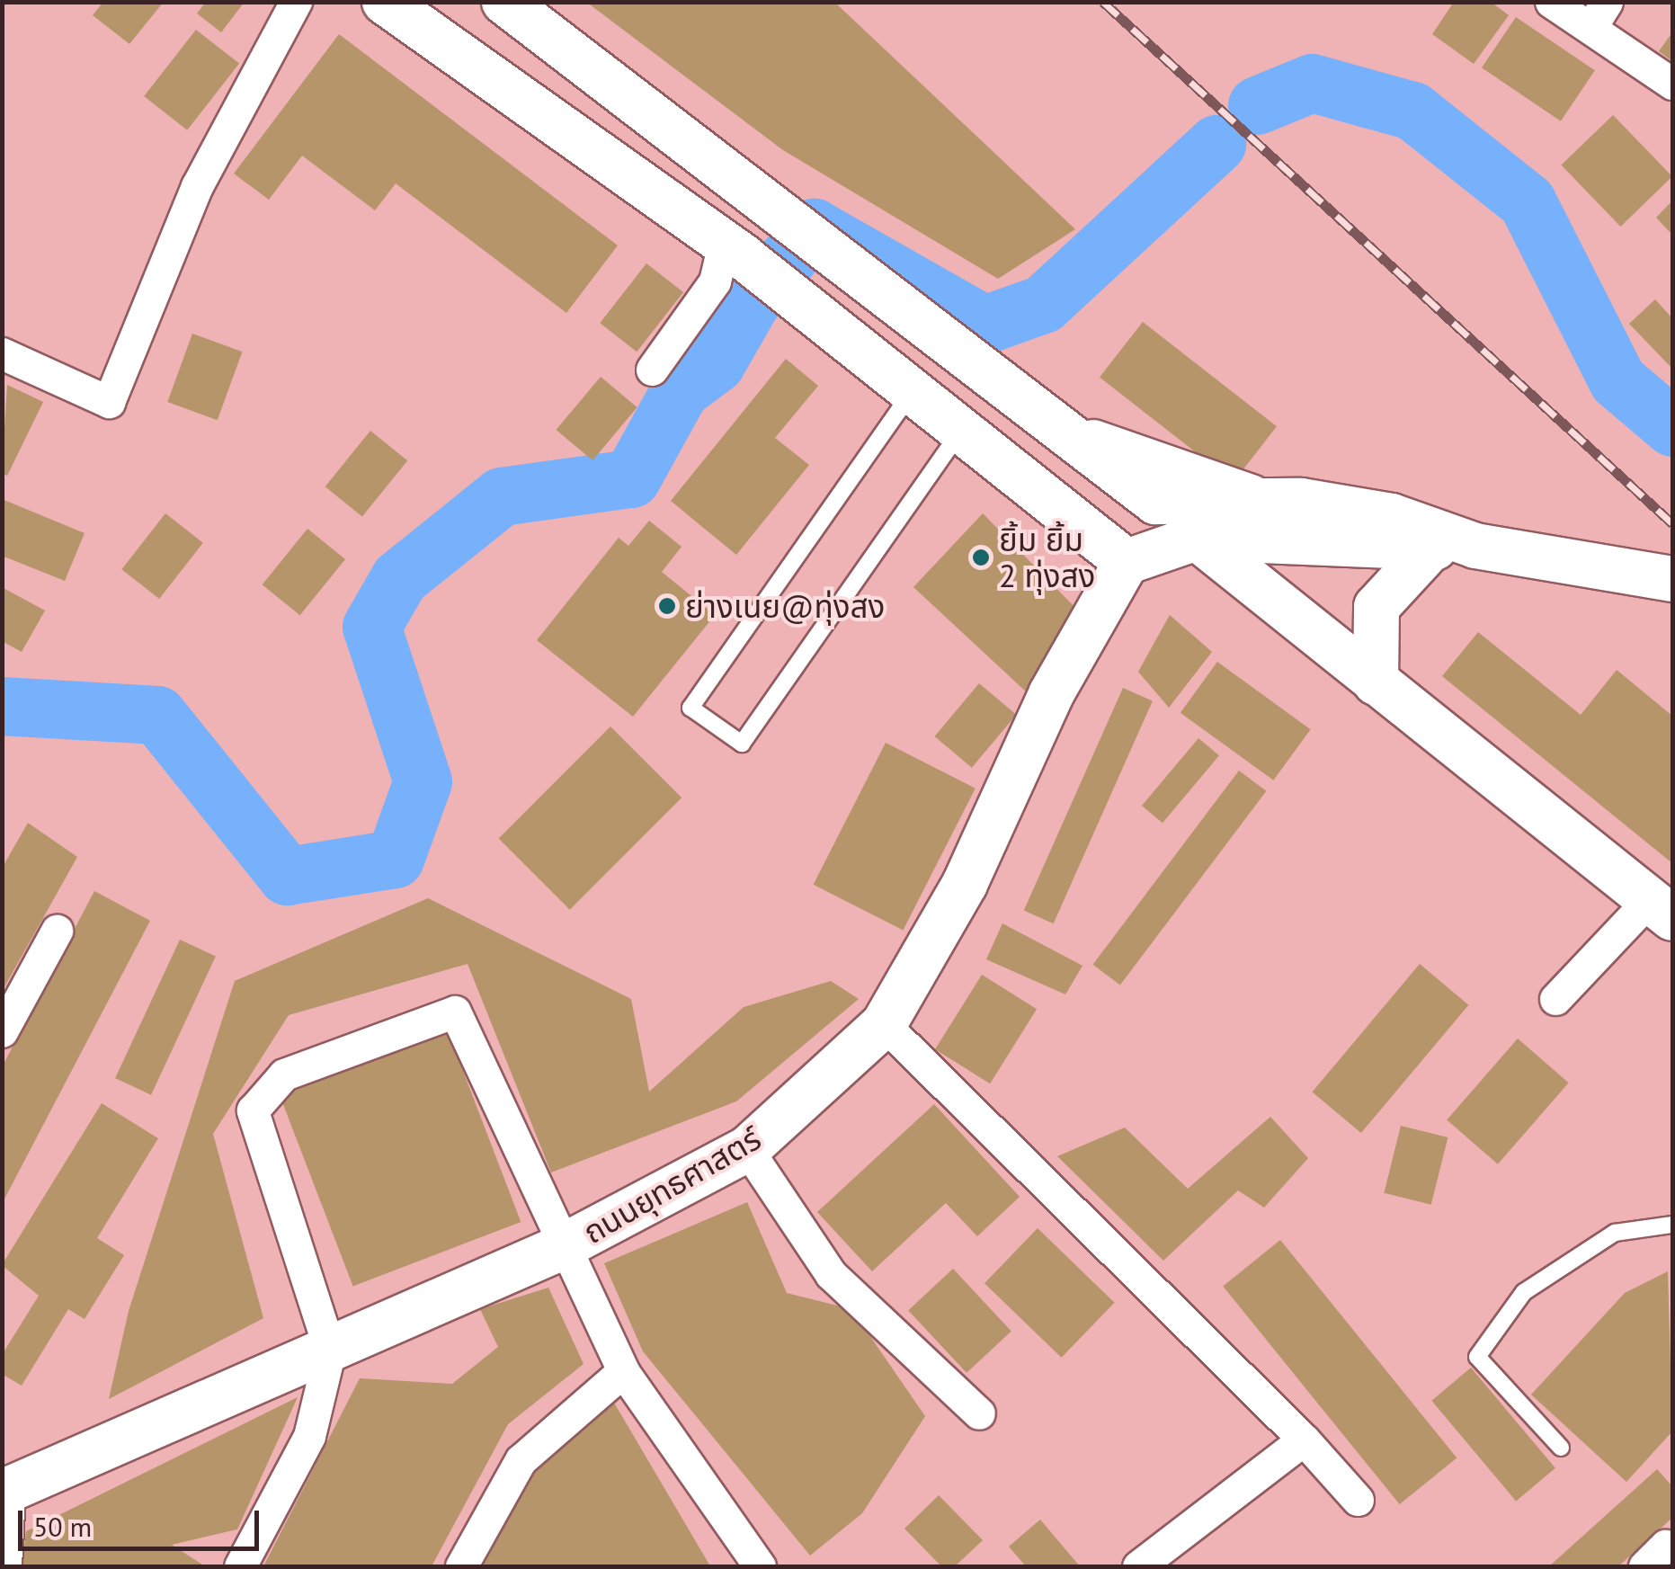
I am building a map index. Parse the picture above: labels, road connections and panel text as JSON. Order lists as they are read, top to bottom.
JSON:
{
  "streets": {
    "main road": ["ถนนยุทธศาสตร์"]
  },
  "places": ["ยิ้ม ยิ้ม 2 ทุ่งสง", "ย่างเนย@ทุ่งสง"],
  "scale_bar": "50 m"
}
